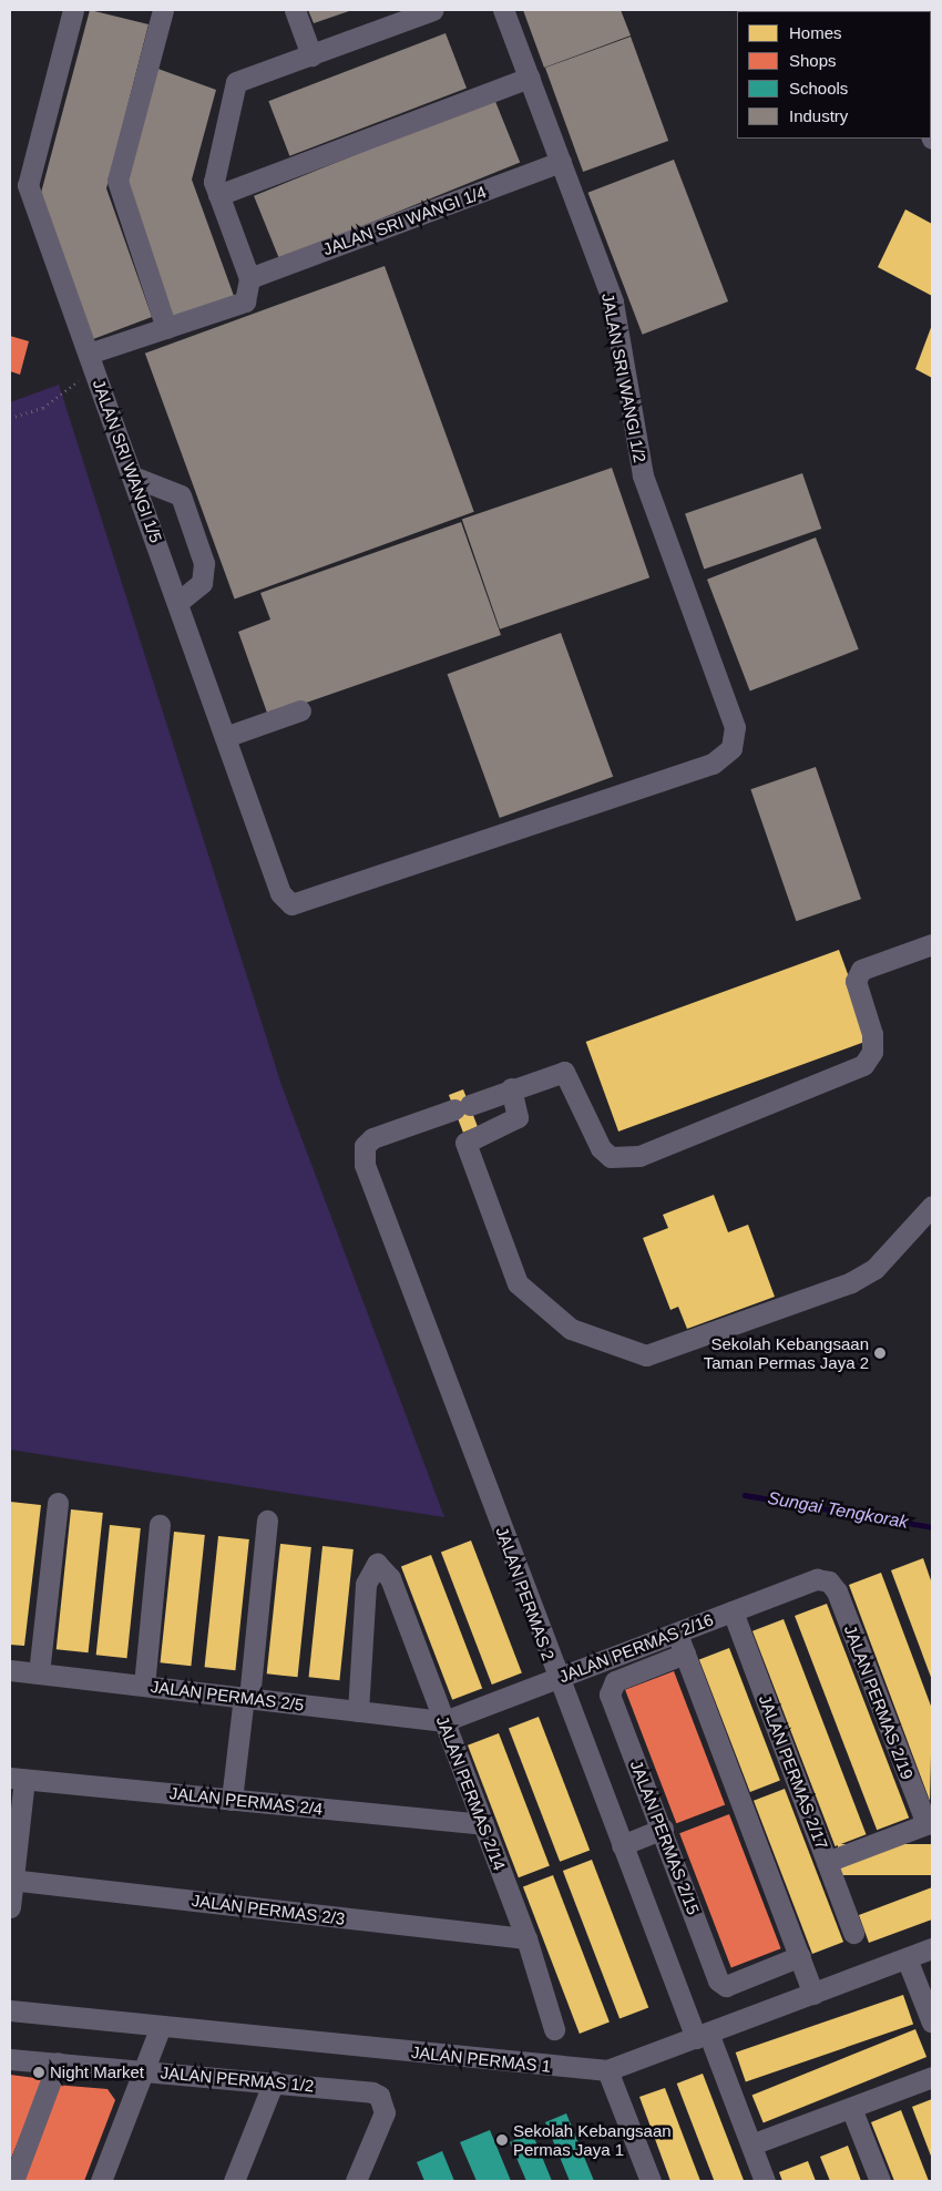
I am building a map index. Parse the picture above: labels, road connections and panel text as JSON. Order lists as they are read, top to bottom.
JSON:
{
  "streets": {
    "street": [
      "JALAN SRI WANGI 1/4",
      "JALAN SRI WANGI 1/2",
      "JALAN SRI WANGI 1/5",
      "JALAN PERMAS 2",
      "JALAN PERMAS 2/16",
      "JALAN PERMAS 2/5",
      "JALAN PERMAS 2/19",
      "JALAN PERMAS 2/17",
      "JALAN PERMAS 2/14",
      "JALAN PERMAS 2/4",
      "JALAN PERMAS 2/15",
      "JALAN PERMAS 2/3",
      "JALAN PERMAS 1",
      "JALAN PERMAS 1/2"
    ]
  },
  "crossings": [
    ["JALAN SRI WANGI 1/4", "JALAN SRI WANGI 1/2"],
    ["JALAN SRI WANGI 1/2", "JALAN SRI WANGI 1/5"],
    ["JALAN PERMAS 2", "JALAN PERMAS 2/16"],
    ["JALAN PERMAS 2", "JALAN PERMAS 1"],
    ["JALAN PERMAS 2/16", "JALAN PERMAS 2/5"],
    ["JALAN PERMAS 2/16", "JALAN PERMAS 2/19"],
    ["JALAN PERMAS 2/16", "JALAN PERMAS 2/17"],
    ["JALAN PERMAS 2/16", "JALAN PERMAS 2/14"],
    ["JALAN PERMAS 2/5", "JALAN PERMAS 2/14"],
    ["JALAN PERMAS 2/14", "JALAN PERMAS 2/4"],
    ["JALAN PERMAS 2/14", "JALAN PERMAS 2/3"]
  ],
  "water": ["Sungai Tengkorak"],
  "places": ["Sekolah Kebangsaan Taman Permas Jaya 2", "Night Market", "Sekolah Kebangsaan Permas Jaya 1"],
  "legend": [
    "Homes",
    "Shops",
    "Schools",
    "Industry"
  ]
}
